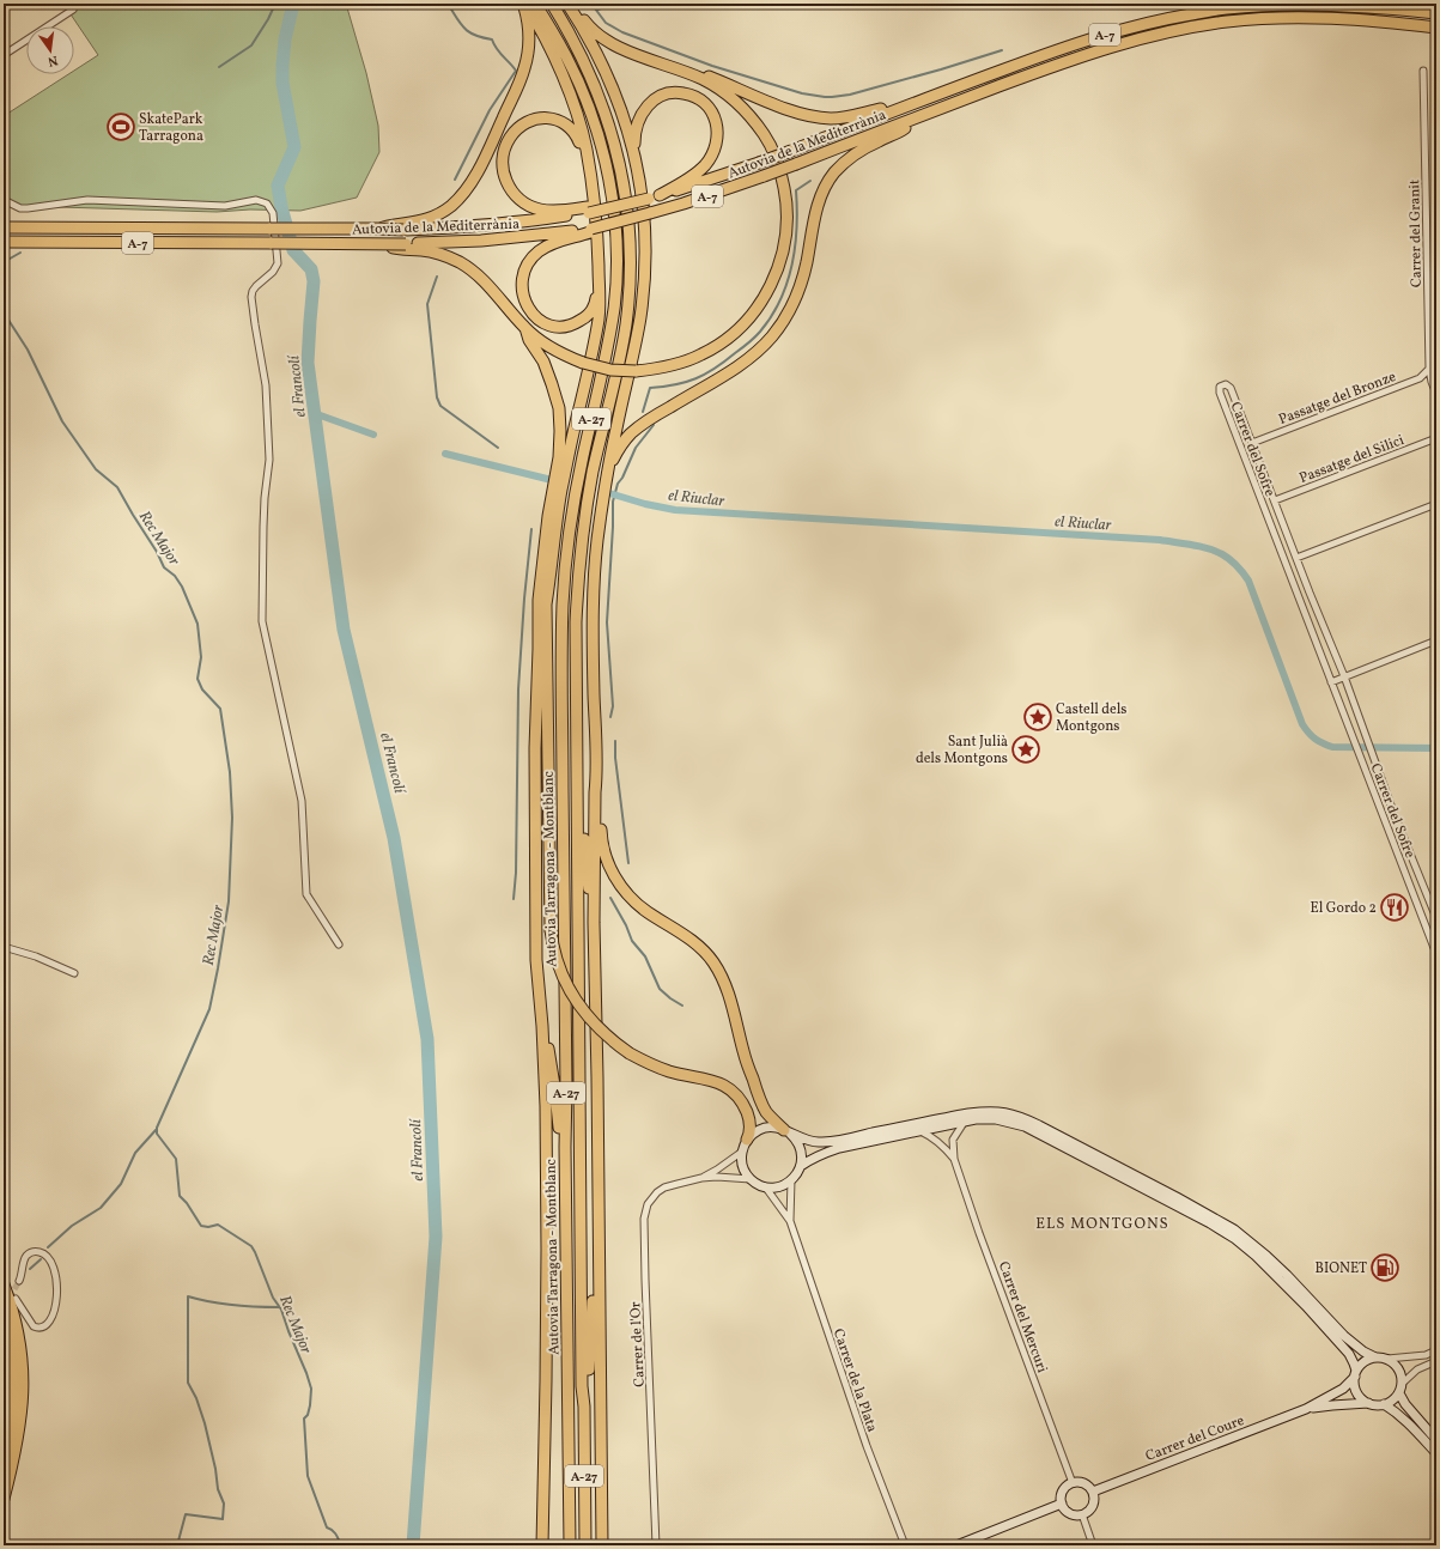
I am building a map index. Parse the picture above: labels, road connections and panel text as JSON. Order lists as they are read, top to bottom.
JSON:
{
  "streets": {
    "highway": [
      "A-7",
      "Autovia de la Mediterrània",
      "A-27",
      "Autovia Tarragona - Montblanc"
    ],
    "main road": ["Carrer del Coure"],
    "street": [
      "Carrer del Granit",
      "Passatge del Bronze",
      "Carrer del Sofre",
      "Passatge del Silici",
      "Carrer del Mercuri",
      "Carrer de l'Or",
      "Carrer de la Plata"
    ]
  },
  "crossings": [
    ["Carrer del Granit", "Passatge del Bronze"],
    ["Passatge del Bronze", "Carrer del Sofre"],
    ["Carrer del Sofre", "Passatge del Silici"],
    ["Carrer del Mercuri", "Carrer del Coure"],
    ["Carrer de l'Or", "Carrer de la Plata"]
  ],
  "districts": ["ELS MONTGONS"],
  "water": ["el Francolí", "el Riuclar", "Rec Major"],
  "places": {
    "sports": ["SkatePark Tarragona"],
    "place": ["Castell dels Montgons", "Sant Julià dels Montgons"],
    "restaurant": ["El Gordo 2"],
    "fuel station": ["BIONET"]
  },
  "north": "bottom"
}
